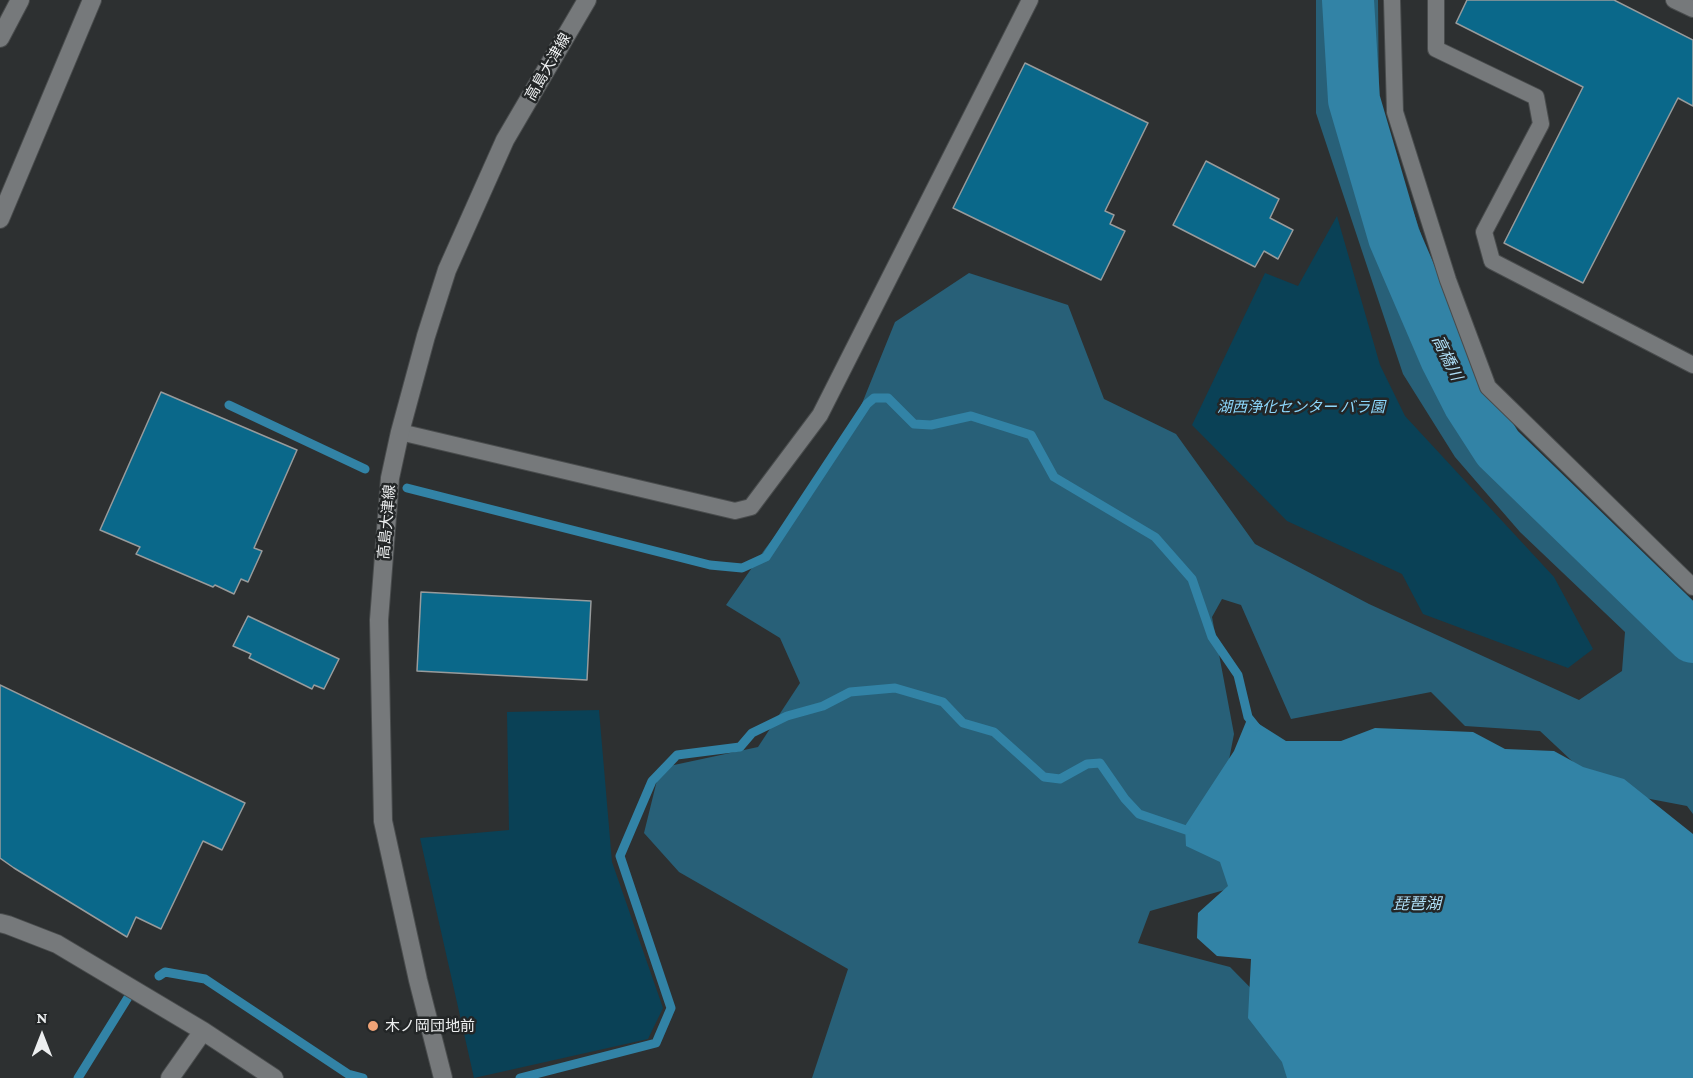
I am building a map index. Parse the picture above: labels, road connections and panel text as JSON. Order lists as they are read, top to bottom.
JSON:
{
  "streets": {
    "main road": ["高島大津線"]
  },
  "water": ["高橋川", "琵琶湖"],
  "parks": ["湖西浄化センター バラ園"],
  "places": ["木ノ岡団地前"],
  "north": "top"
}
